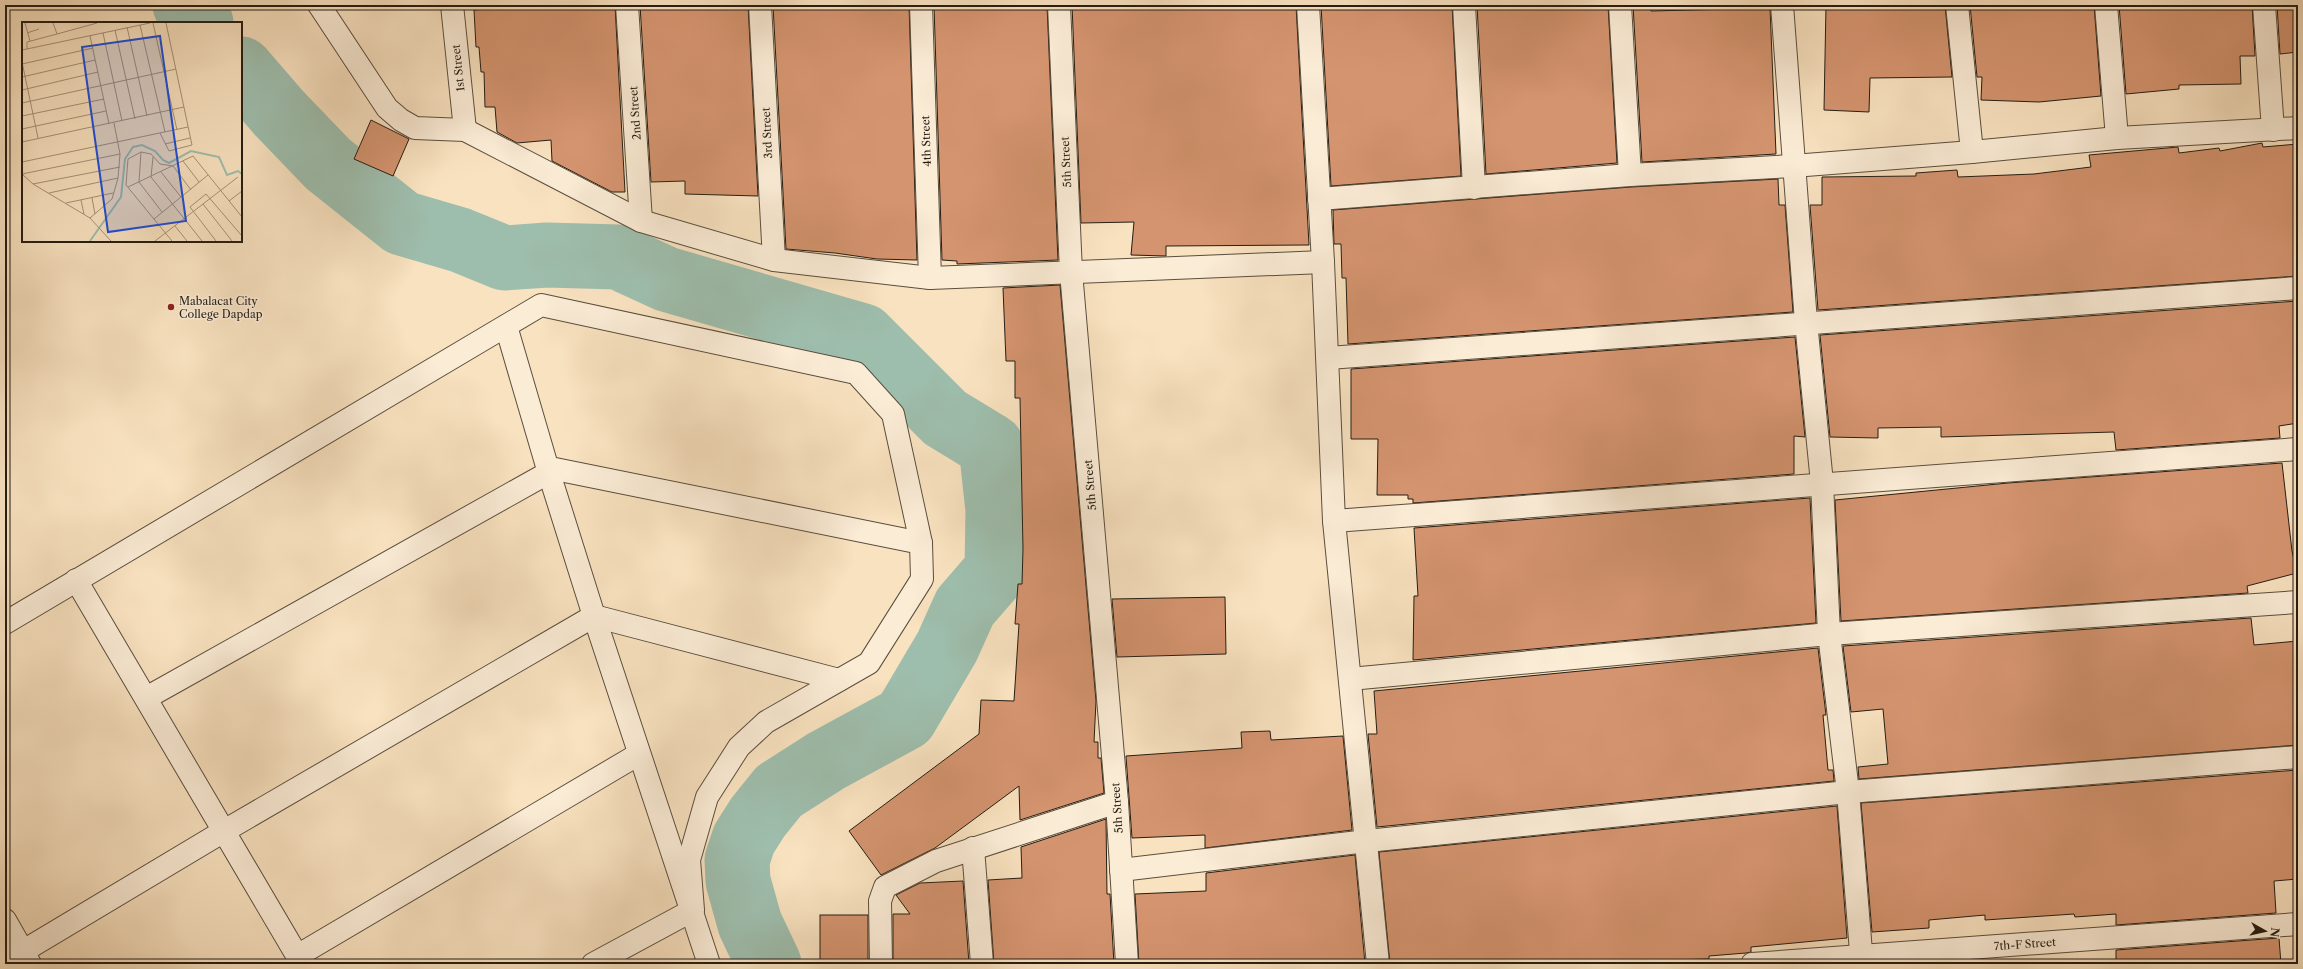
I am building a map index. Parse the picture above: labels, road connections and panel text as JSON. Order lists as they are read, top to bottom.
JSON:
{
  "streets": {
    "street": [
      "1st Street",
      "2nd Street",
      "3rd Street",
      "4th Street",
      "5th Street",
      "7th-F Street"
    ]
  },
  "places": ["Mabalacat City College Dapdap"],
  "north": "right"
}
